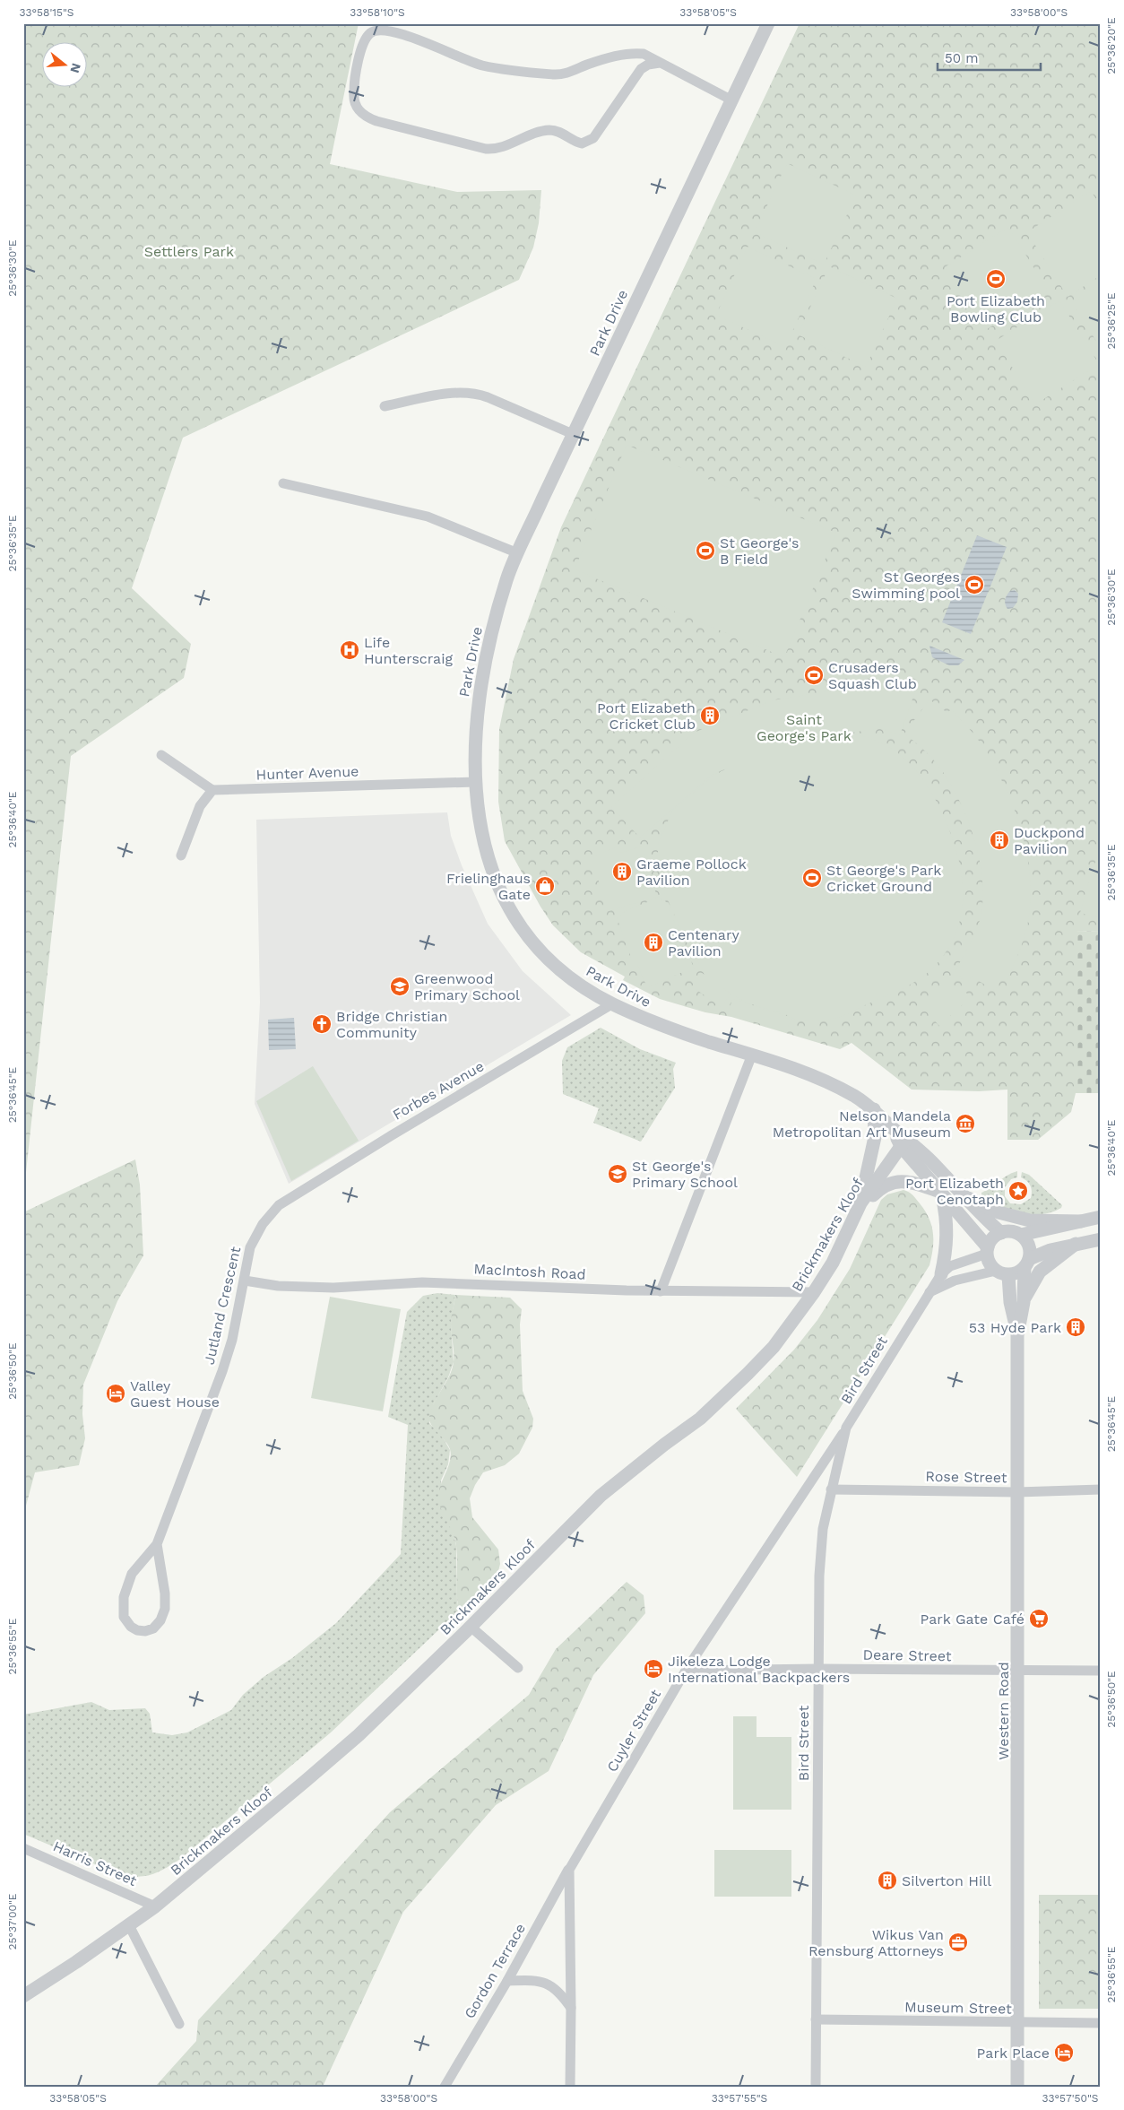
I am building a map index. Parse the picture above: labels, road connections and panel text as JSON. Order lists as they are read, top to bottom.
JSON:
{
  "streets": {
    "street": [
      "Park Drive",
      "Hunter Avenue",
      "Forbes Avenue",
      "Brickmakers Kloof",
      "MacIntosh Road",
      "Jutland Crescent",
      "Bird Street",
      "Rose Street",
      "Deare Street",
      "Western Road",
      "Cuyler Street",
      "Harris Street",
      "Gordon Terrace",
      "Museum Street"
    ]
  },
  "crossings": [
    ["Park Drive", "Hunter Avenue"],
    ["Park Drive", "Forbes Avenue"],
    ["Park Drive", "Brickmakers Kloof"],
    ["Park Drive", "Bird Street"],
    ["Park Drive", "Western Road"],
    ["Forbes Avenue", "Jutland Crescent"],
    ["Brickmakers Kloof", "MacIntosh Road"],
    ["Brickmakers Kloof", "Harris Street"],
    ["MacIntosh Road", "Jutland Crescent"],
    ["Bird Street", "Rose Street"],
    ["Bird Street", "Deare Street"],
    ["Bird Street", "Western Road"],
    ["Bird Street", "Cuyler Street"],
    ["Bird Street", "Museum Street"],
    ["Rose Street", "Western Road"],
    ["Deare Street", "Western Road"],
    ["Deare Street", "Cuyler Street"],
    ["Western Road", "Museum Street"],
    ["Cuyler Street", "Gordon Terrace"]
  ],
  "parks": ["Settlers Park", "Saint George's Park"],
  "places": {
    "sports": [
      "Port Elizabeth Bowling Club",
      "St George's B Field",
      "St Georges Swimming pool",
      "Crusaders Squash Club",
      "St George's Park Cricket Ground"
    ],
    "hospital": ["Life Hunterscraig"],
    "building": [
      "Port Elizabeth Cricket Club",
      "Duckpond Pavilion",
      "Graeme Pollock Pavilion",
      "Centenary Pavilion",
      "53 Hyde Park",
      "Silverton Hill"
    ],
    "shop": ["Frielinghaus Gate"],
    "school or university": ["Greenwood Primary School", "St George's Primary School"],
    "church": ["Bridge Christian Community"],
    "museum": ["Nelson Mandela Metropolitan Art Museum"],
    "place": ["Port Elizabeth Cenotaph"],
    "hotel": ["Valley Guest House", "Jikeleza Lodge International Backpackers", "Park Place"],
    "supermarket": ["Park Gate Café"],
    "office": ["Wikus Van Rensburg Attorneys"]
  },
  "scale_bar": "50 m",
  "north": "right",
  "coordinates": [
    "33°58'15\"S",
    "33°58'10\"S",
    "33°58'05\"S",
    "33°58'00\"S",
    "25°36'20\"E",
    "25°36'30\"E",
    "25°36'25\"E",
    "25°36'35\"E",
    "25°36'40\"E",
    "25°36'45\"E",
    "25°36'50\"E",
    "25°36'55\"E",
    "25°37'00\"E",
    "33°57'55\"S",
    "33°57'50\"S"
  ]
}
